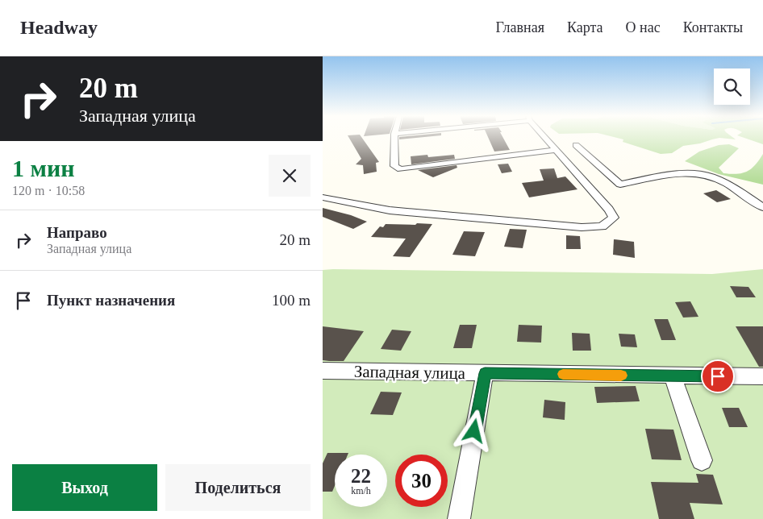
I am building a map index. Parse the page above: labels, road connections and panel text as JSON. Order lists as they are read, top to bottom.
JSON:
{
  "streets": {
    "street": ["Западная улица"]
  },
  "page": {
    "header": "Headway",
    "nav": [
      "Главная",
      "Карта",
      "О нас",
      "Контакты"
    ],
    "turn": ["20 m", "Западная улица"],
    "heading": ["1 мин", "120 m · 10:58"],
    "list": [
      {
        "name": "Направо",
        "note": "Западная улица",
        "value": "20 m"
      },
      {
        "name": "Пункт назначения",
        "value": "100 m"
      }
    ],
    "speed": "22 km/h",
    "limit": "30",
    "buttons": ["Выход", "Поделиться"]
  }
}
